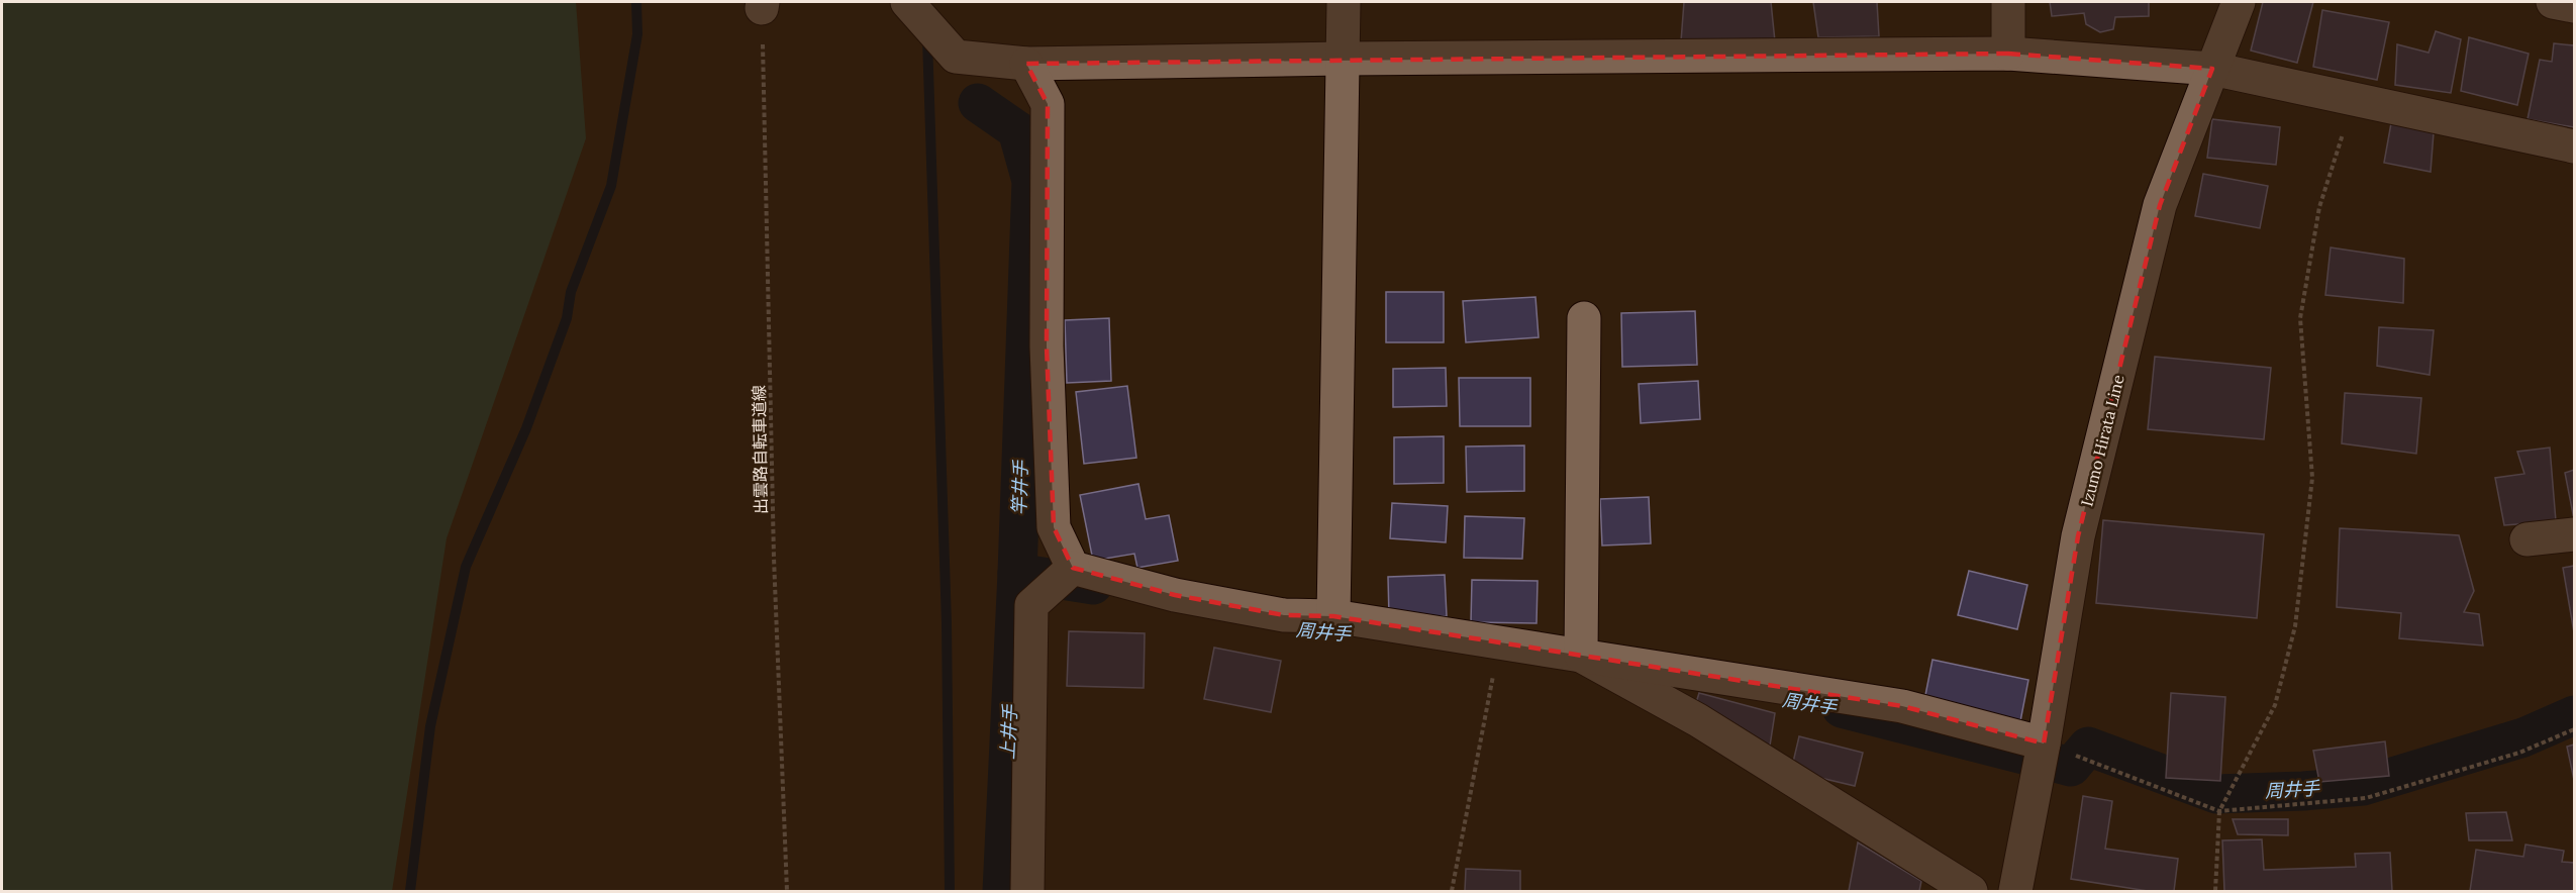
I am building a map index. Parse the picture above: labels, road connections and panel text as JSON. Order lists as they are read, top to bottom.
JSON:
{
  "streets": {
    "street": ["Izumo Hirata Line"],
    "path": ["出雲路自転車道線"]
  },
  "water": ["竿井手", "周井手", "上井手"]
}
